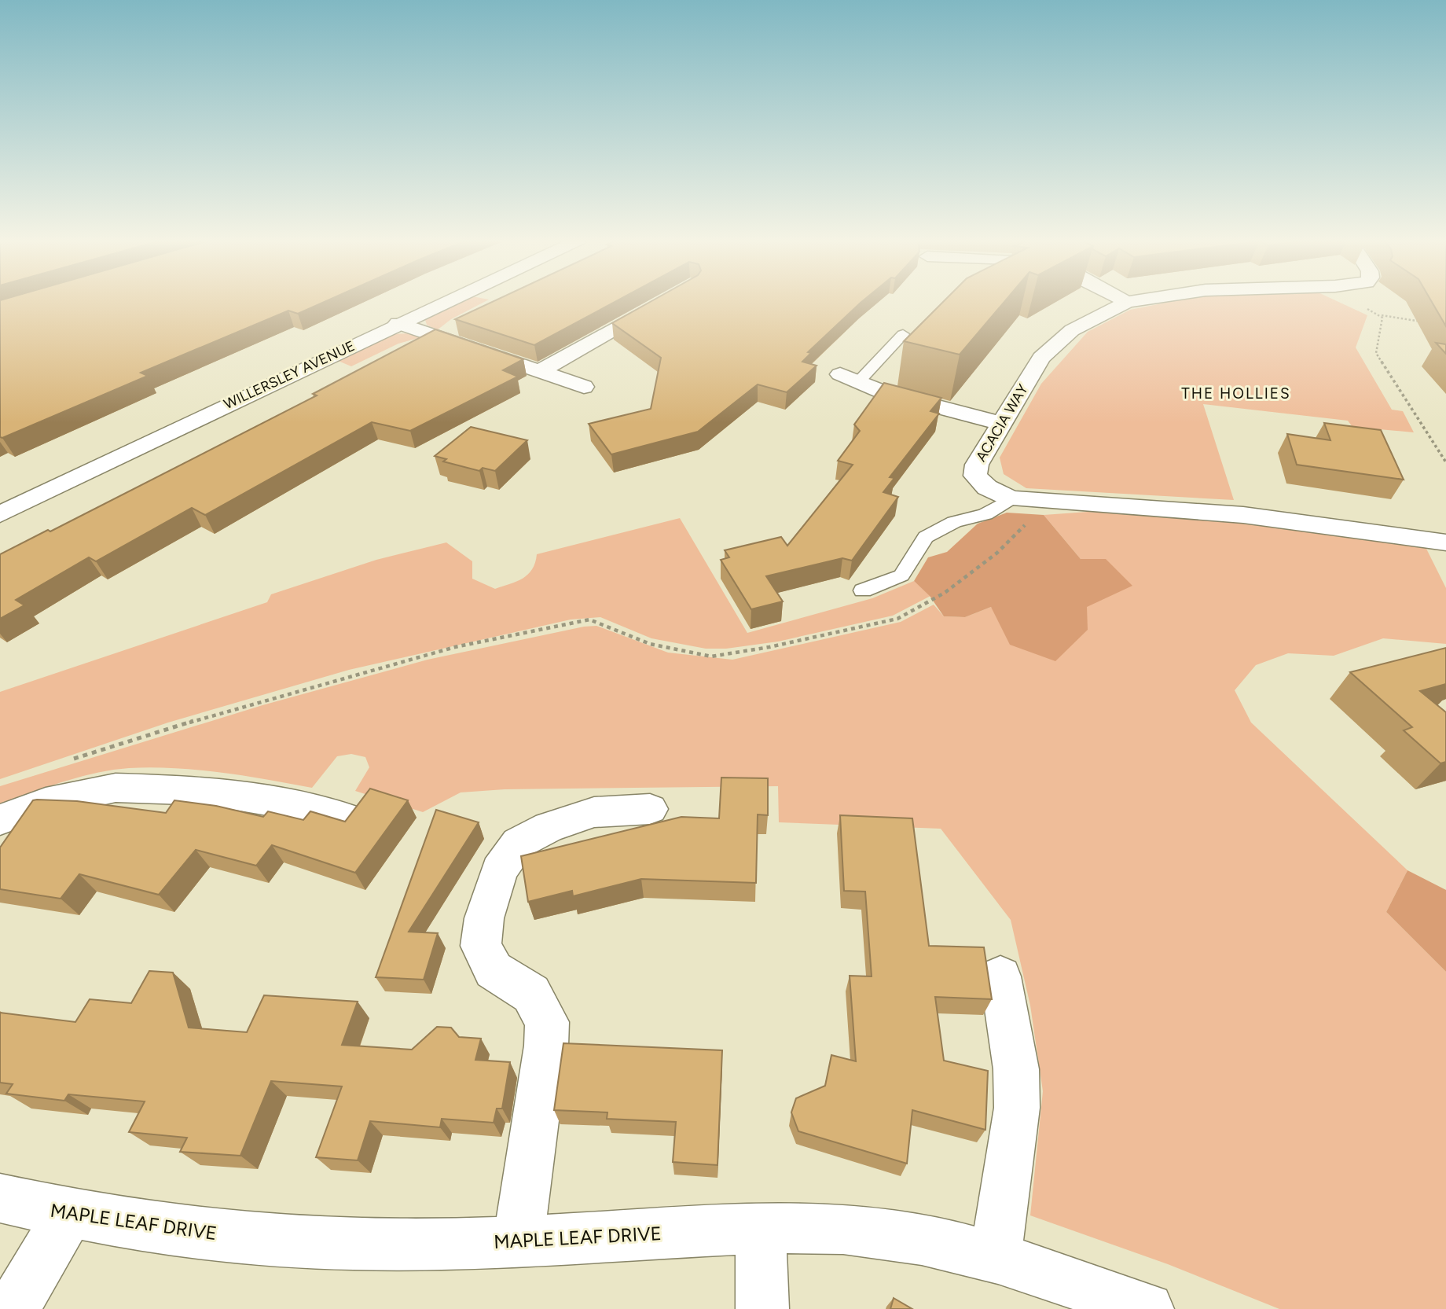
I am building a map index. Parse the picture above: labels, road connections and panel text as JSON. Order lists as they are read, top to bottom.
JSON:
{
  "streets": {
    "street": ["WILLERSLEY AVENUE", "ACACIA WAY", "MAPLE LEAF DRIVE"]
  },
  "districts": ["THE HOLLIES"]
}
